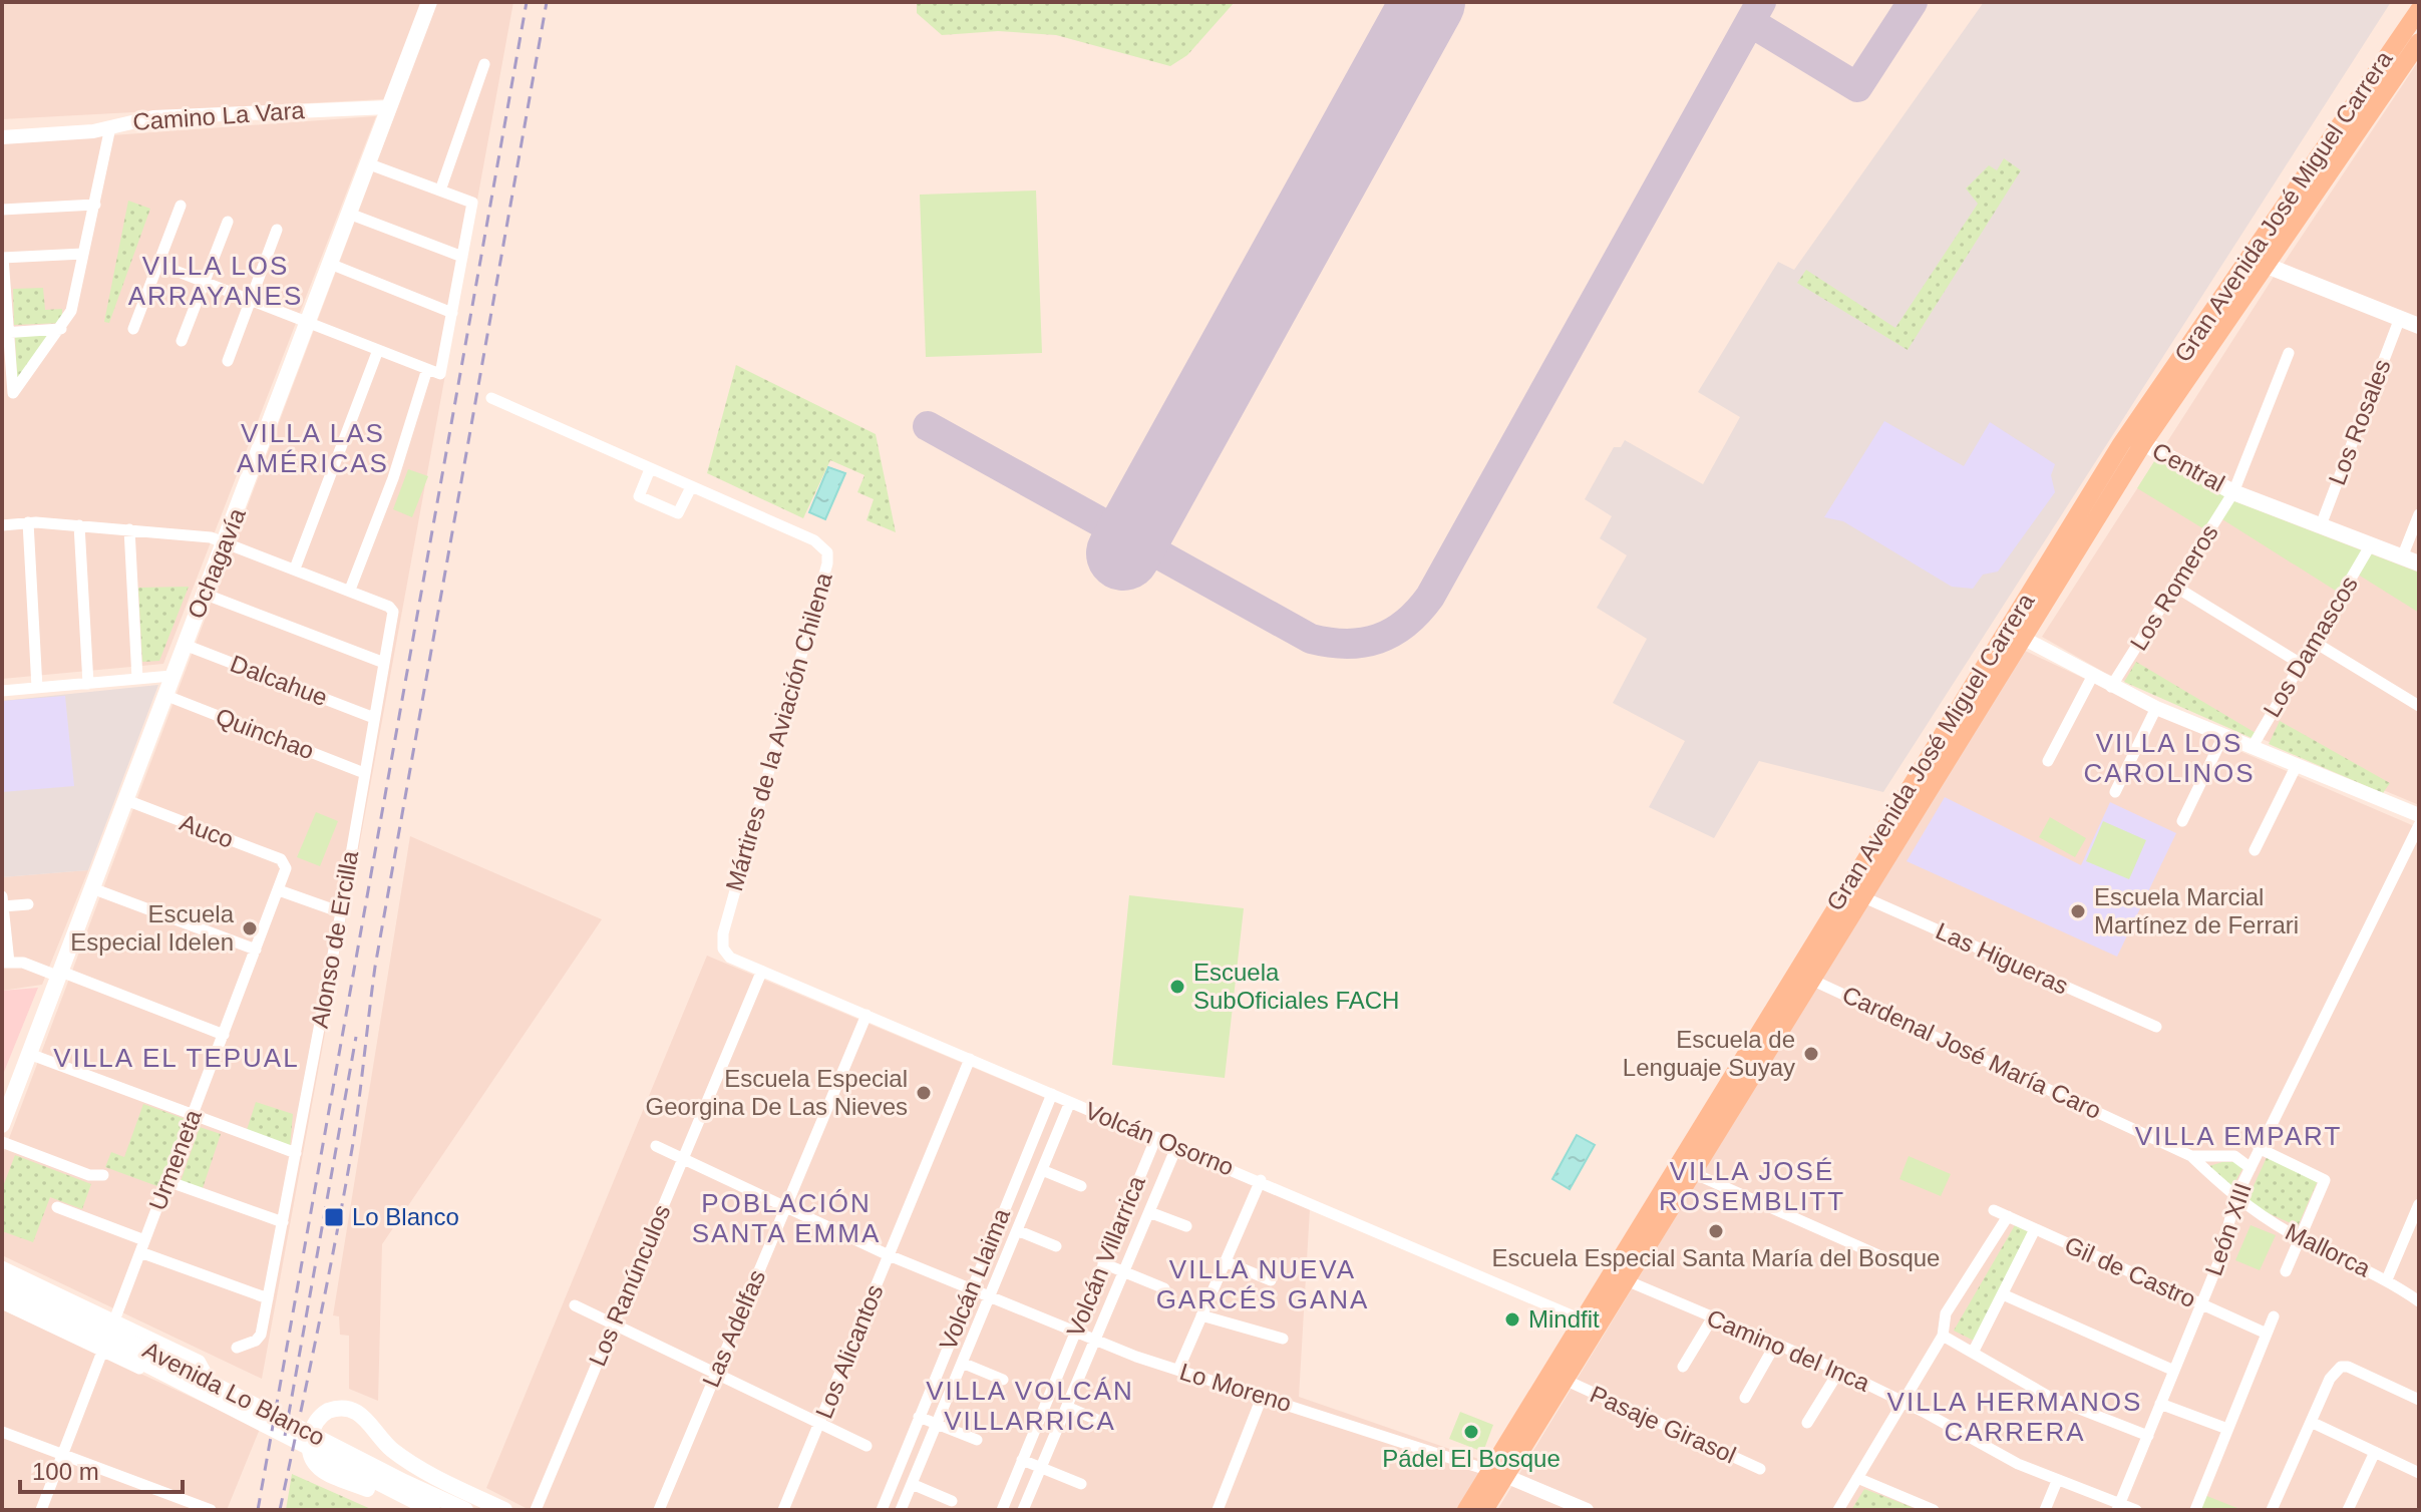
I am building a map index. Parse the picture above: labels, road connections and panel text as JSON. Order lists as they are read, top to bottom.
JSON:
{
  "streets": {
    "main road": [
      "Gran Avenida José Miguel Carrera",
      "Central",
      "Ochagavía",
      "Avenida Lo Blanco"
    ],
    "street": [
      "Camino La Vara",
      "Los Rosales",
      "Los Romeros",
      "Los Damascos",
      "Dalcahue",
      "Mártires de la Aviación Chilena",
      "Quinchao",
      "Auco",
      "Alonso de Ercilla",
      "Las Higueras",
      "Cardenal José María Caro",
      "Volcán Osorno",
      "Urmeneta",
      "León XIII",
      "Mallorca",
      "Volcán Villarrica",
      "Gil de Castro",
      "Volcán Llaima",
      "Los Ranúnculos",
      "Las Adelfas",
      "Camino del Inca",
      "Los Alicantos",
      "Lo Moreno",
      "Pasaje Girasol"
    ]
  },
  "crossings": [
    ["Camino La Vara", "Ochagavía"],
    ["Gran Avenida José Miguel Carrera", "Central"],
    ["Gran Avenida José Miguel Carrera", "Las Higueras"],
    ["Gran Avenida José Miguel Carrera", "Cardenal José María Caro"],
    ["Gran Avenida José Miguel Carrera", "Volcán Osorno"],
    ["Gran Avenida José Miguel Carrera", "Camino del Inca"],
    ["Gran Avenida José Miguel Carrera", "Lo Moreno"],
    ["Gran Avenida José Miguel Carrera", "Pasaje Girasol"],
    ["Los Rosales", "Central"],
    ["Central", "Los Romeros"],
    ["Central", "Los Damascos"],
    ["Ochagavía", "Dalcahue"],
    ["Ochagavía", "Quinchao"],
    ["Ochagavía", "Auco"],
    ["Dalcahue", "Alonso de Ercilla"],
    ["Mártires de la Aviación Chilena", "Volcán Osorno"],
    ["Quinchao", "Alonso de Ercilla"],
    ["Auco", "Urmeneta"],
    ["Cardenal José María Caro", "León XIII"],
    ["Cardenal José María Caro", "Mallorca"],
    ["Volcán Osorno", "Volcán Villarrica"],
    ["Volcán Osorno", "Volcán Llaima"],
    ["Volcán Osorno", "Los Ranúnculos"],
    ["Volcán Osorno", "Las Adelfas"],
    ["Volcán Osorno", "Los Alicantos"],
    ["León XIII", "Mallorca"],
    ["León XIII", "Gil de Castro"],
    ["León XIII", "Camino del Inca"],
    ["Volcán Villarrica", "Lo Moreno"],
    ["Volcán Llaima", "Lo Moreno"],
    ["Los Ranúnculos", "Lo Moreno"],
    ["Las Adelfas", "Lo Moreno"],
    ["Los Alicantos", "Lo Moreno"]
  ],
  "districts": [
    "VILLA LOS ARRAYANES",
    "VILLA LAS AMÉRICAS",
    "VILLA LOS CAROLINOS",
    "VILLA EL TEPUAL",
    "VILLA EMPART",
    "VILLA JOSÉ ROSEMBLITT",
    "POBLACIÓN SANTA EMMA",
    "VILLA NUEVA GARCÉS GANA",
    "VILLA VOLCÁN VILLARRICA",
    "VILLA HERMANOS CARRERA"
  ],
  "places": {
    "other": [
      "Escuela Marcial Martínez de Ferrari",
      "Escuela Especial Idelen",
      "Escuela SubOficiales FACH",
      "Escuela de Lenguaje Suyay",
      "Escuela Especial Georgina De Las Nieves",
      "Escuela Especial Santa María del Bosque",
      "Mindfit",
      "Pádel El Bosque"
    ],
    "transit": ["Lo Blanco"]
  },
  "scale_bar": "100 m"
}
